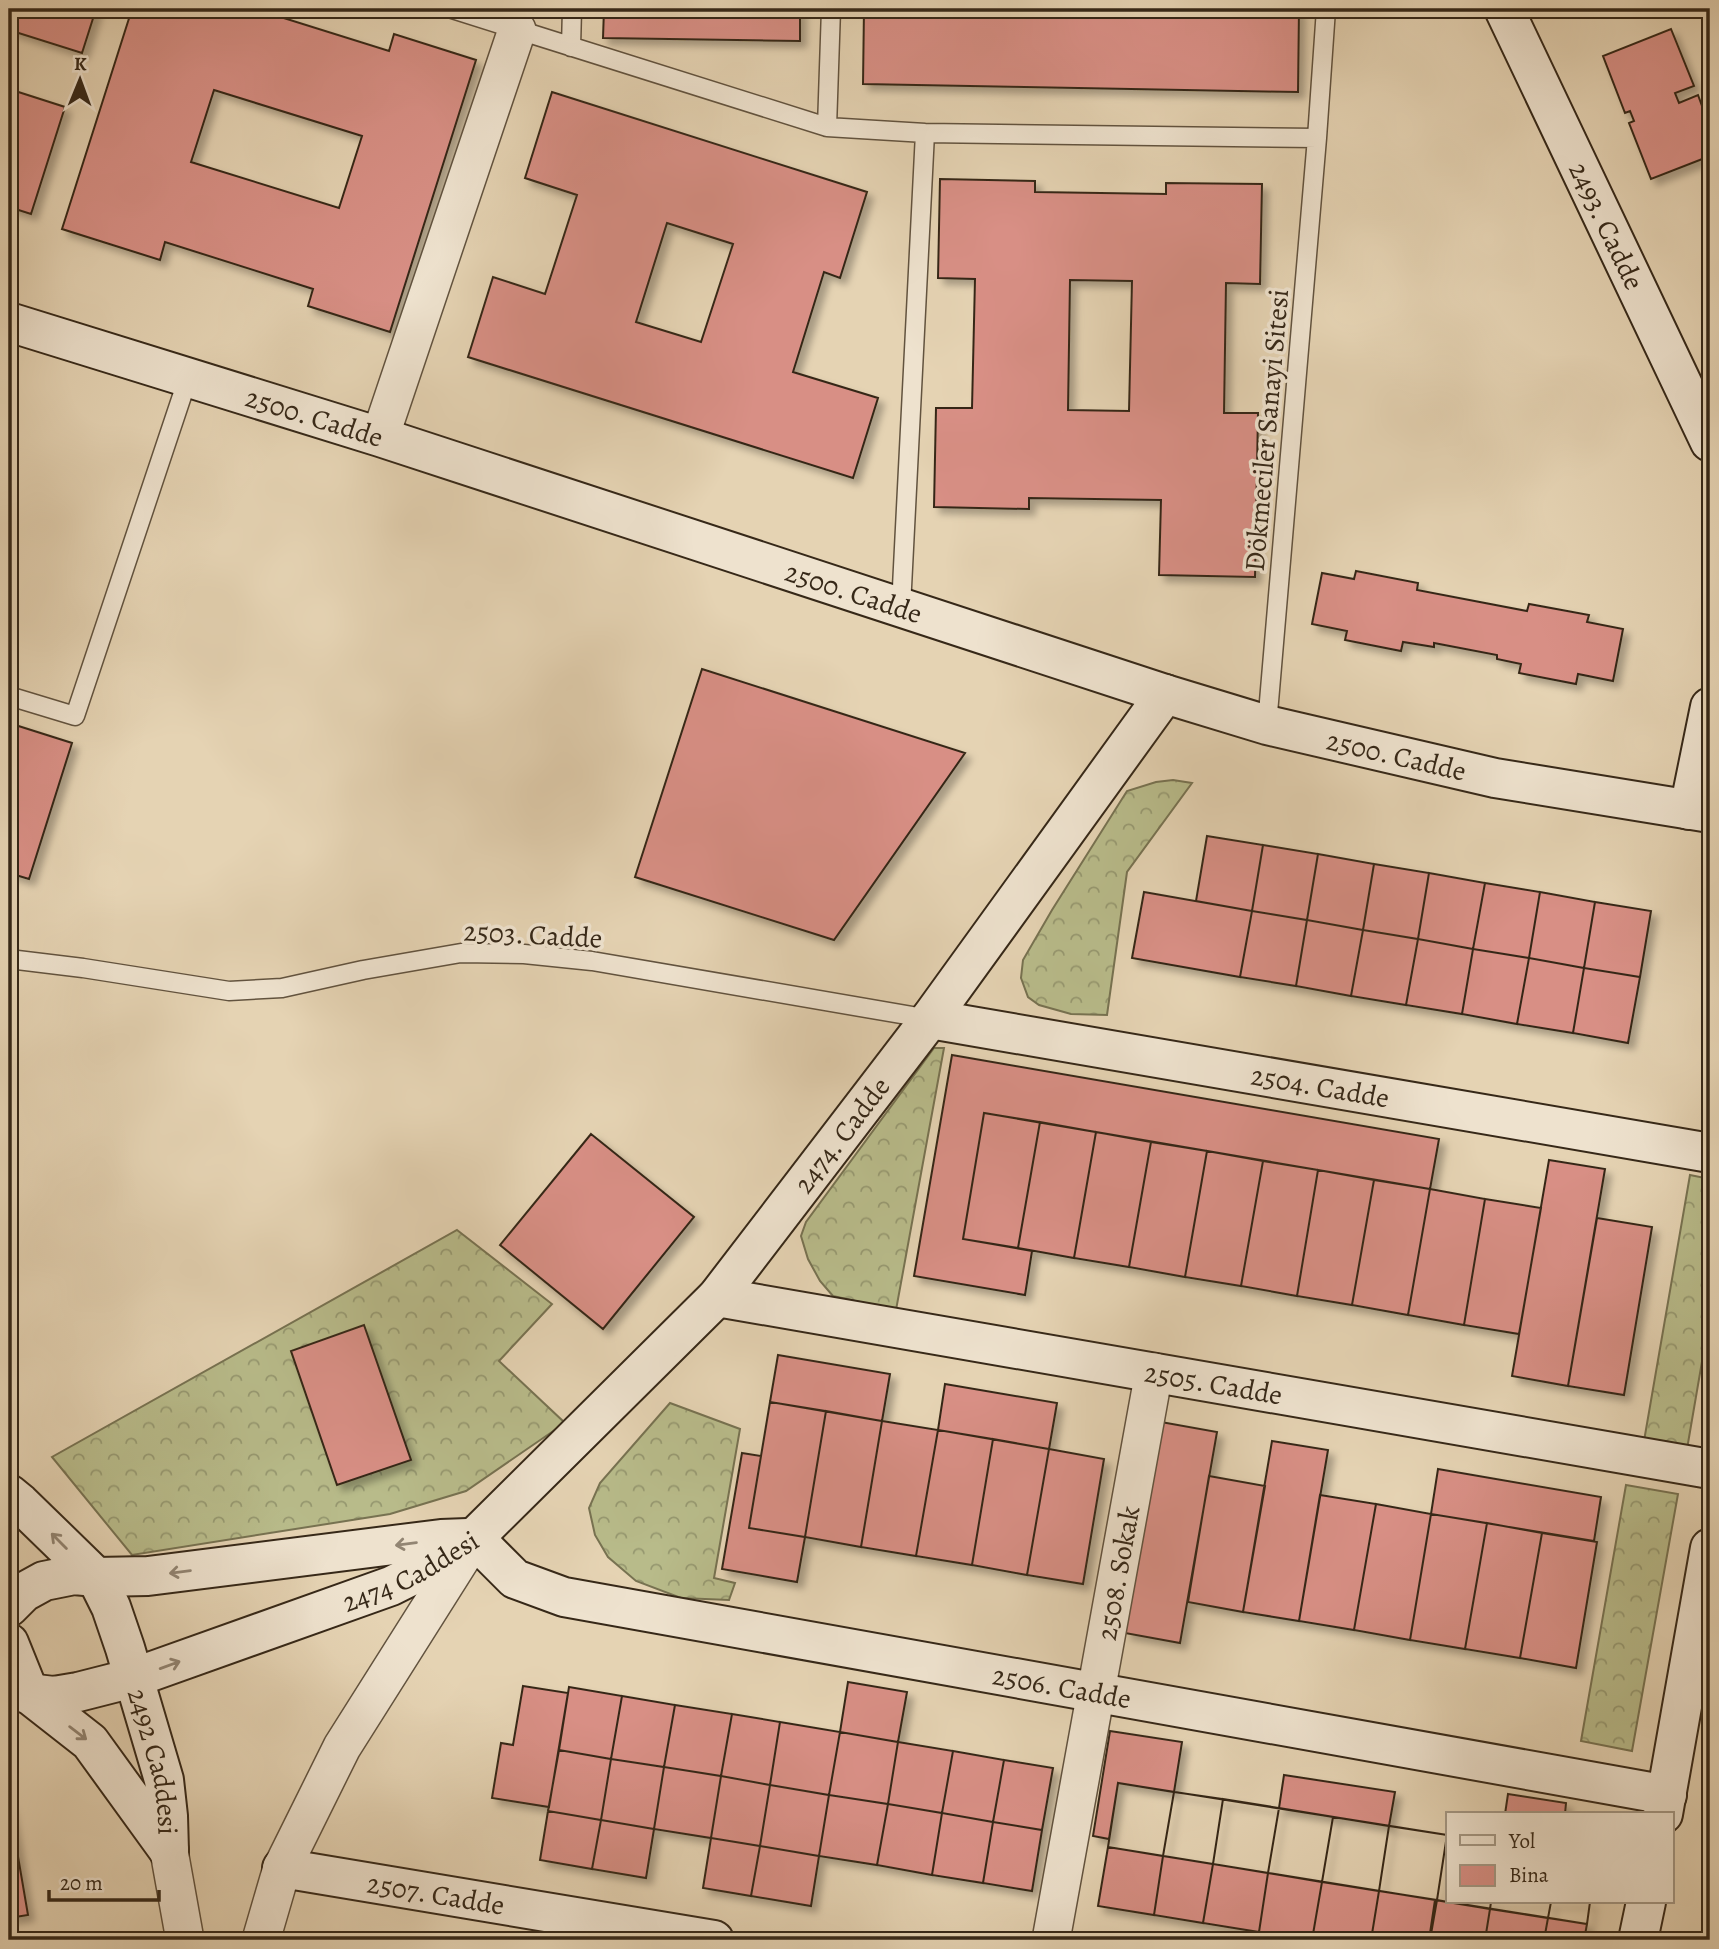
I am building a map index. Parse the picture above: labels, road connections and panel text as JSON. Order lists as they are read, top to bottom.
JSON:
{
  "streets": {
    "street": [
      "2493. Cadde",
      "2500. Cadde",
      "2504. Cadde",
      "2474. Cadde",
      "2505. Cadde",
      "2474 Caddesi",
      "2508. Sokak",
      "2506. Cadde",
      "2492 Caddesi",
      "2507. Cadde"
    ],
    "lane": ["Dökmeciler Sanayi Sitesi", "2503. Cadde"]
  },
  "crossings": [
    ["2500. Cadde", "Dökmeciler Sanayi Sitesi"],
    ["2500. Cadde", "2474. Cadde"],
    ["2503. Cadde", "2504. Cadde"],
    ["2503. Cadde", "2474. Cadde"],
    ["2504. Cadde", "2474. Cadde"],
    ["2474. Cadde", "2505. Cadde"],
    ["2474. Cadde", "2474 Caddesi"],
    ["2474. Cadde", "2506. Cadde"],
    ["2505. Cadde", "2508. Sokak"],
    ["2474 Caddesi", "2506. Cadde"],
    ["2474 Caddesi", "2492 Caddesi"],
    ["2508. Sokak", "2506. Cadde"]
  ],
  "legend": ["Yol", "Bina"],
  "scale_bar": "20 m",
  "north": "top"
}
